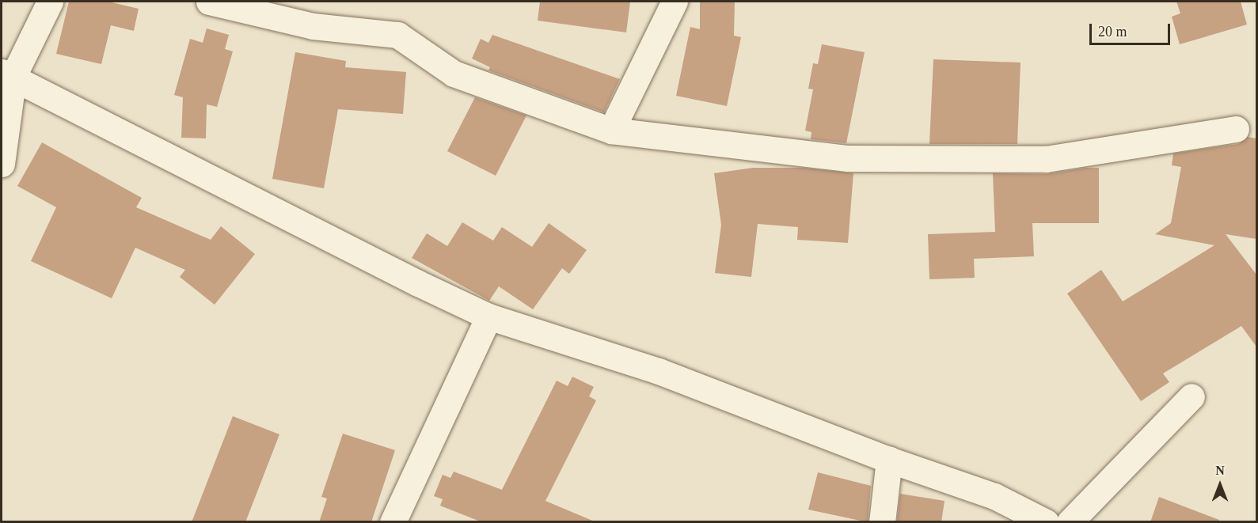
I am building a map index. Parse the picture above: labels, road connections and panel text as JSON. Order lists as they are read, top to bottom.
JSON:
{
  "scale_bar": "20 m",
  "north": "top"
}
